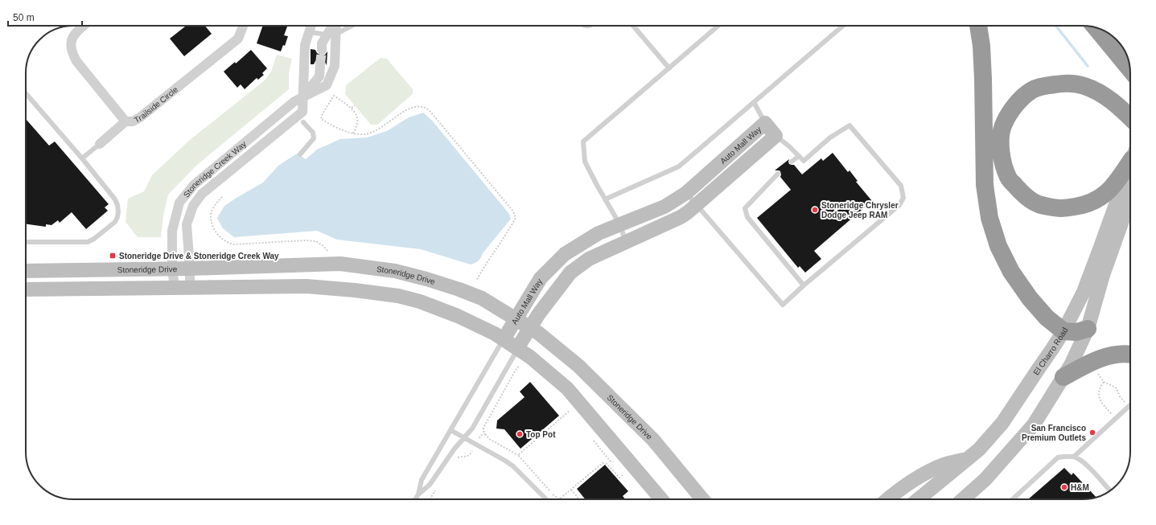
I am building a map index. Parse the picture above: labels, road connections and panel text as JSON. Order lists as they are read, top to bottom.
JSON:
{
  "streets": {
    "main road": ["Auto Mall Way", "Stoneridge Drive", "El Charro Road"],
    "street": ["Trailside Circle", "Stoneridge Creek Way"]
  },
  "crossings": [
    ["Auto Mall Way", "Stoneridge Drive"],
    ["Stoneridge Creek Way", "Stoneridge Drive"]
  ],
  "places": {
    "other": [
      "Stoneridge Chrysler Dodge Jeep RAM",
      "San Francisco Premium Outlets",
      "Top Pot",
      "H&M"
    ],
    "transit": ["Stoneridge Drive & Stoneridge Creek Way"]
  },
  "scale_bar": "50 m"
}
